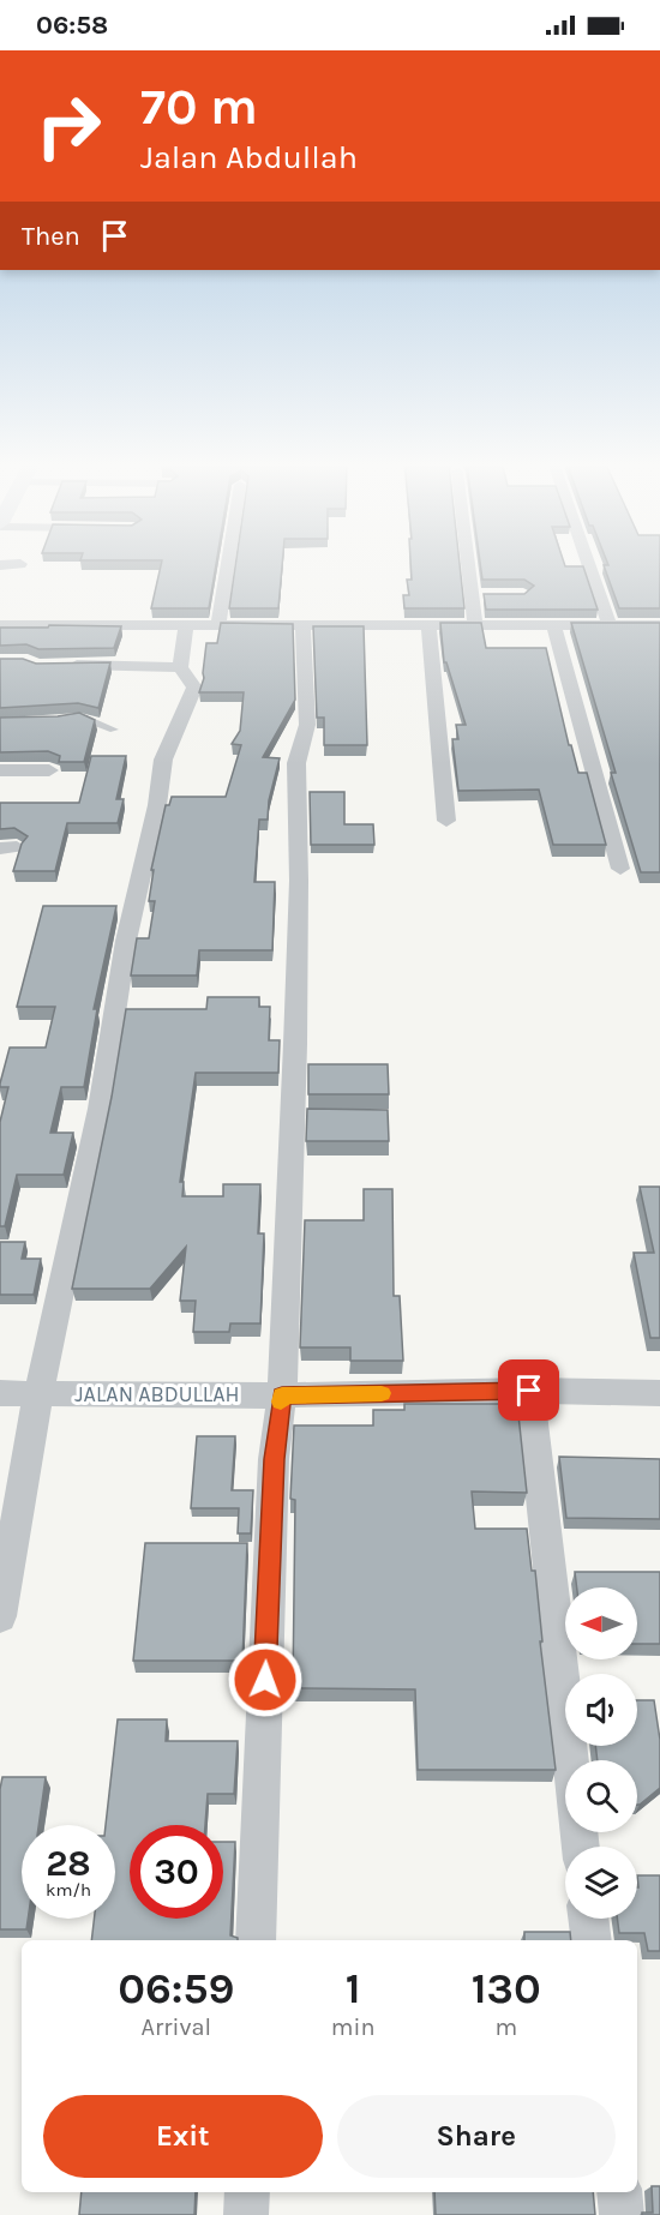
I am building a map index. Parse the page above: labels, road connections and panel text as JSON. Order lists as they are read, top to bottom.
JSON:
{
  "streets": {
    "street": ["JALAN ABDULLAH"]
  },
  "north": "left",
  "page": {
    "status": "06:58",
    "turn": ["70 m", "Jalan Abdullah"],
    "then": "Then",
    "speed": "28 km/h",
    "limit": "30",
    "eta": [
      "06:59",
      "Arrival",
      "1",
      "min",
      "130",
      "m"
    ],
    "buttons": ["Exit", "Share"]
  }
}
